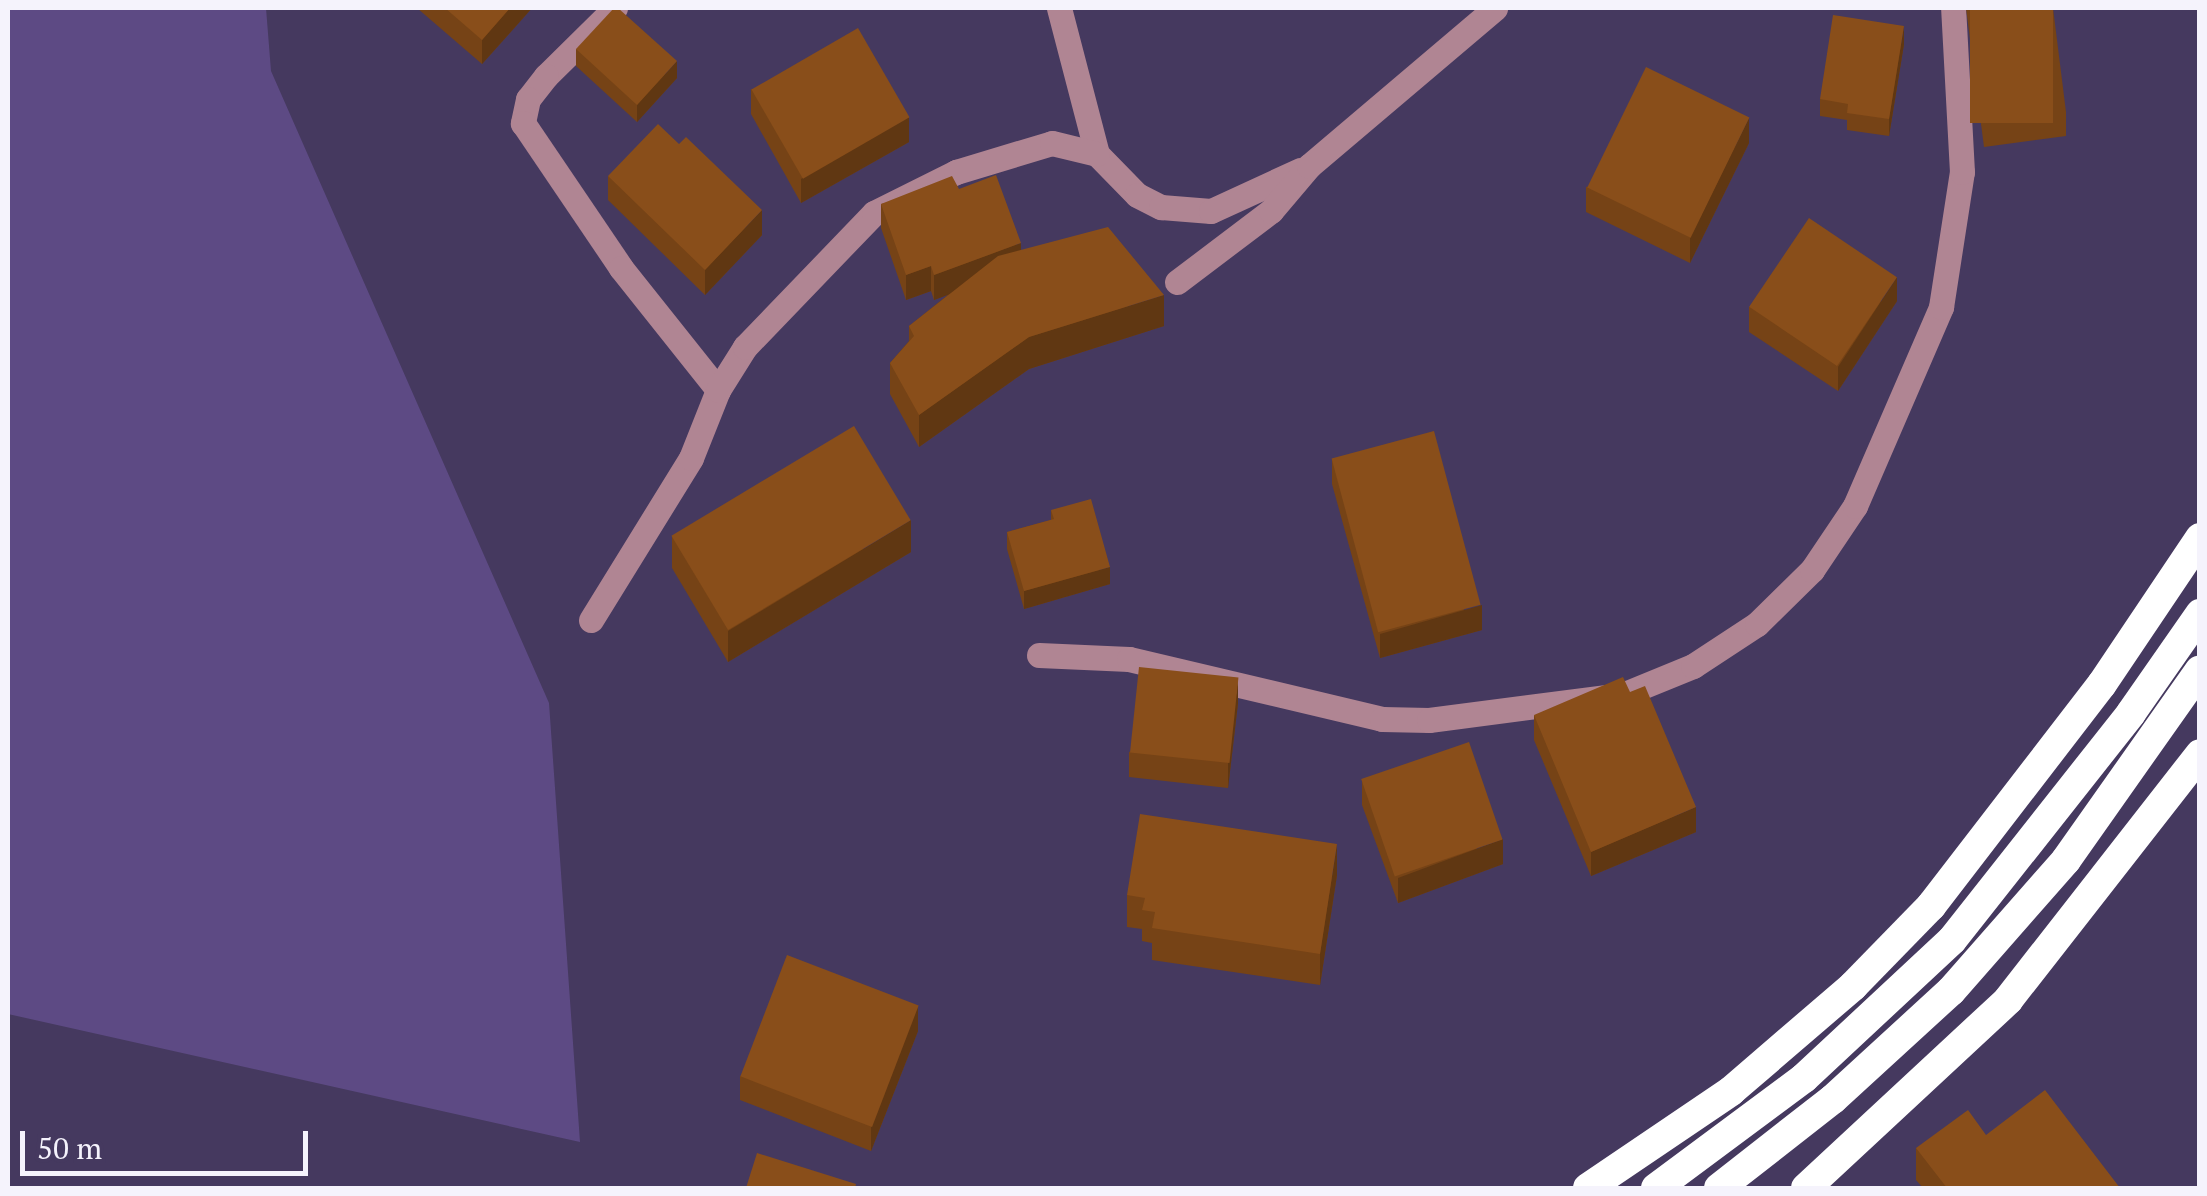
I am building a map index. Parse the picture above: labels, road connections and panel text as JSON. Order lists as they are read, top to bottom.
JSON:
{
  "scale_bar": "50 m"
}
